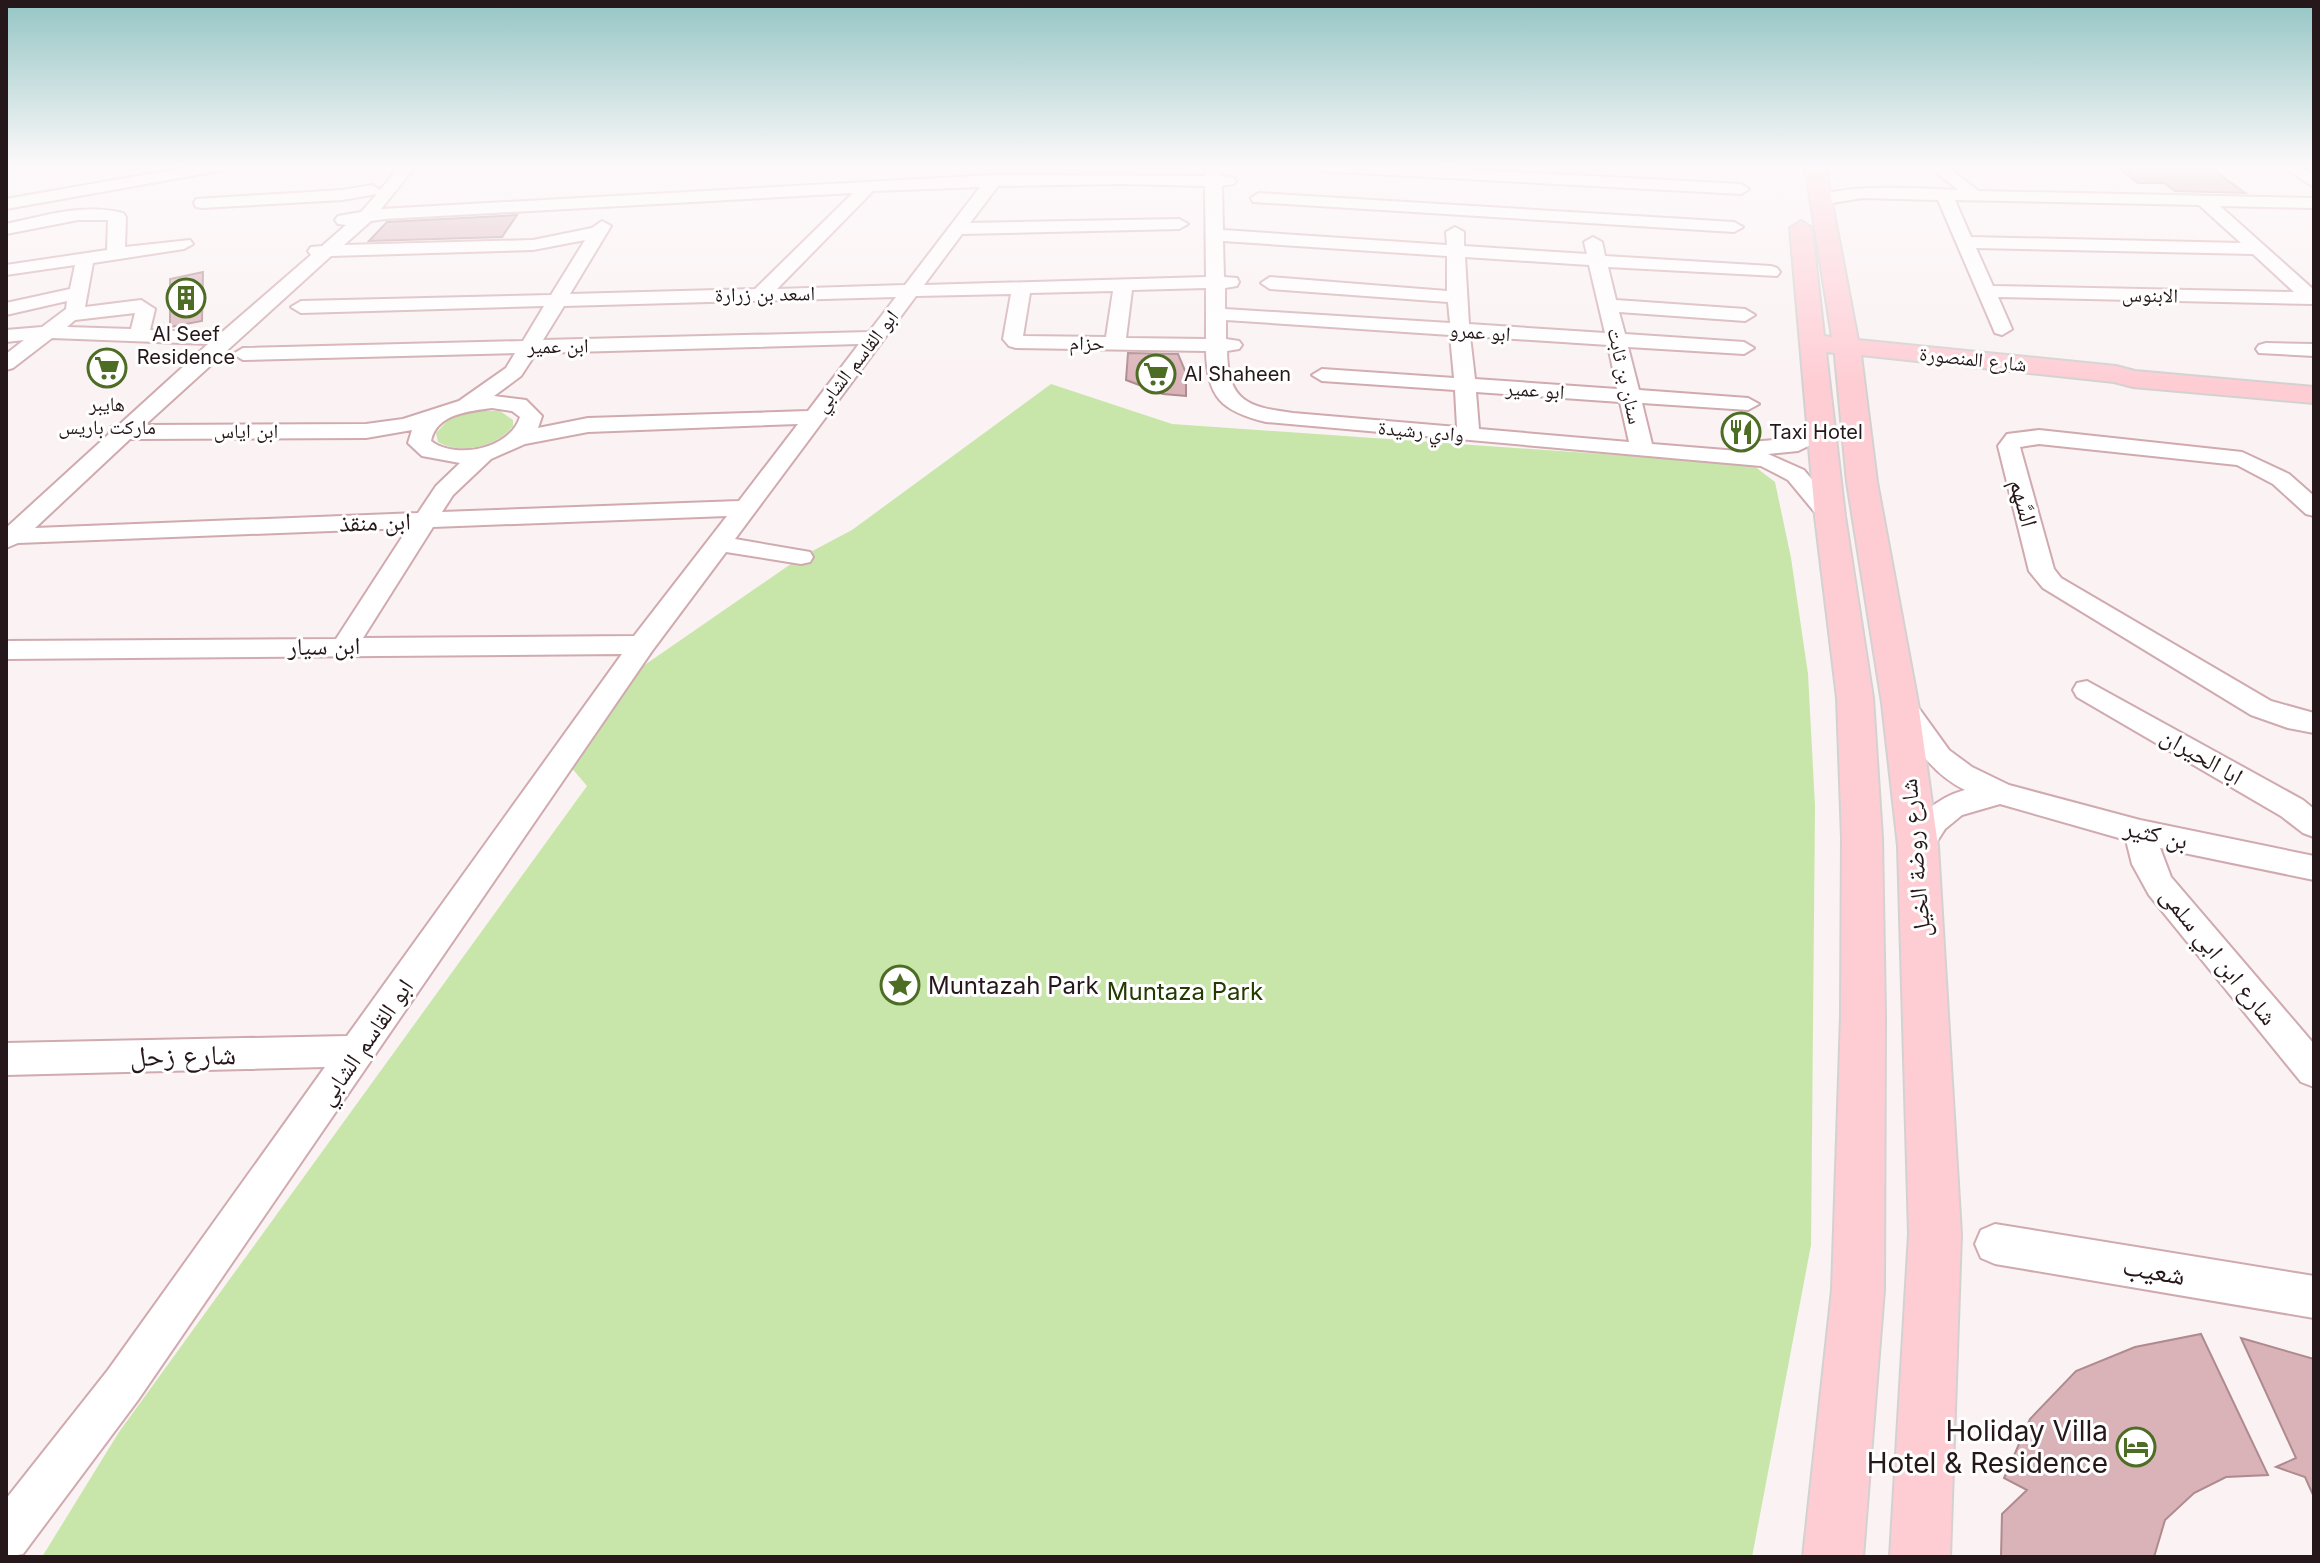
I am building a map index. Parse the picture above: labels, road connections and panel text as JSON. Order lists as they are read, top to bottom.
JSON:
{
  "streets": {
    "main road": ["شارع المنصورة", "شارع روضة الخيل"],
    "street": [
      "اسعد بن زرارة",
      "الابنوس",
      "ابو عمرو",
      "حزام",
      "ابن عمير",
      "ابو القاسم الشابي",
      "سنان بن ثابت",
      "ابو عمير",
      "ابن اياس",
      "وادي رشيدة",
      "السَّهم",
      "ابن منقذ",
      "ابن سيار",
      "ابا الحيران",
      "بن كثير",
      "شارع ابن ابي سلمى",
      "شارع زحل",
      "شعيب"
    ]
  },
  "crossings": [
    ["اسعد بن زرارة", "حزام"],
    ["اسعد بن زرارة", "ابو القاسم الشابي"],
    ["اسعد بن زرارة", "وادي رشيدة"],
    ["ابو عمرو", "سنان بن ثابت"],
    ["ابو عمرو", "وادي رشيدة"],
    ["حزام", "وادي رشيدة"],
    ["ابن عمير", "ابو القاسم الشابي"],
    ["شارع المنصورة", "شارع روضة الخيل"],
    ["ابو القاسم الشابي", "ابن منقذ"],
    ["ابو القاسم الشابي", "ابن سيار"],
    ["ابو القاسم الشابي", "شارع زحل"],
    ["سنان بن ثابت", "ابو عمير"],
    ["سنان بن ثابت", "وادي رشيدة"],
    ["وادي رشيدة", "شارع روضة الخيل"],
    ["بن كثير", "شارع روضة الخيل"],
    ["بن كثير", "شارع ابن ابي سلمى"]
  ],
  "parks": ["Muntaza Park"],
  "places": {
    "building": ["Al Seef Residence"],
    "supermarket": ["هايبر ماركت باريس", "Al Shaheen"],
    "restaurant": ["Taxi Hotel"],
    "place": ["Muntazah Park"],
    "hotel": ["Holiday Villa Hotel & Residence"]
  }
}
